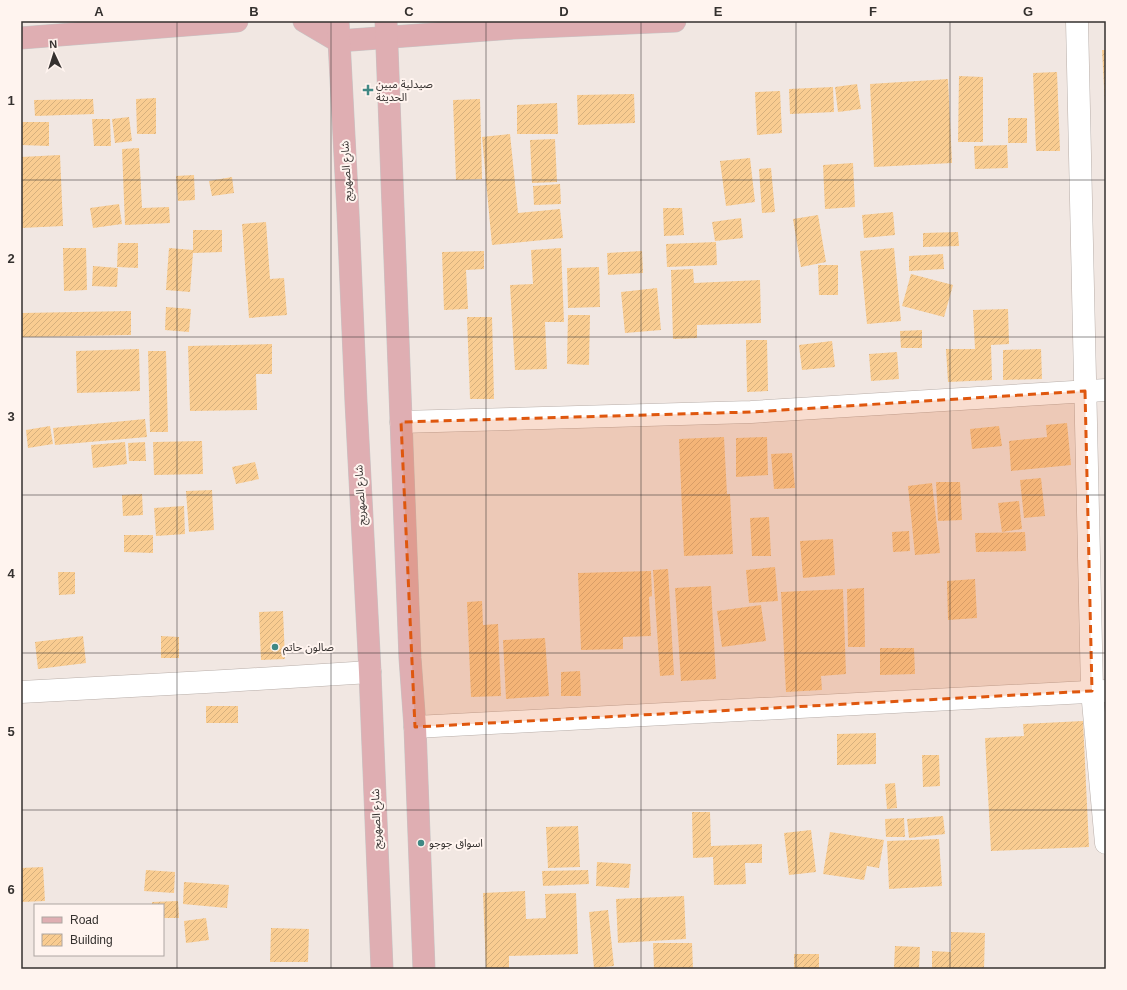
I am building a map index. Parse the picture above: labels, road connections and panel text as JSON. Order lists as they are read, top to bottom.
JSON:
{
  "streets": {
    "main road": ["شارع الصهريج"]
  },
  "places": {
    "health": ["صيدلية مبين الحديثة"],
    "other": ["صالون حاتم", "اسواق جوجو"]
  },
  "legend": ["Road", "Building"],
  "north": "top",
  "grid": {
    "columns": [
      "A",
      "B",
      "C",
      "D",
      "E",
      "F",
      "G"
    ],
    "rows": [
      "1",
      "2",
      "3",
      "4",
      "5",
      "6"
    ]
  }
}
